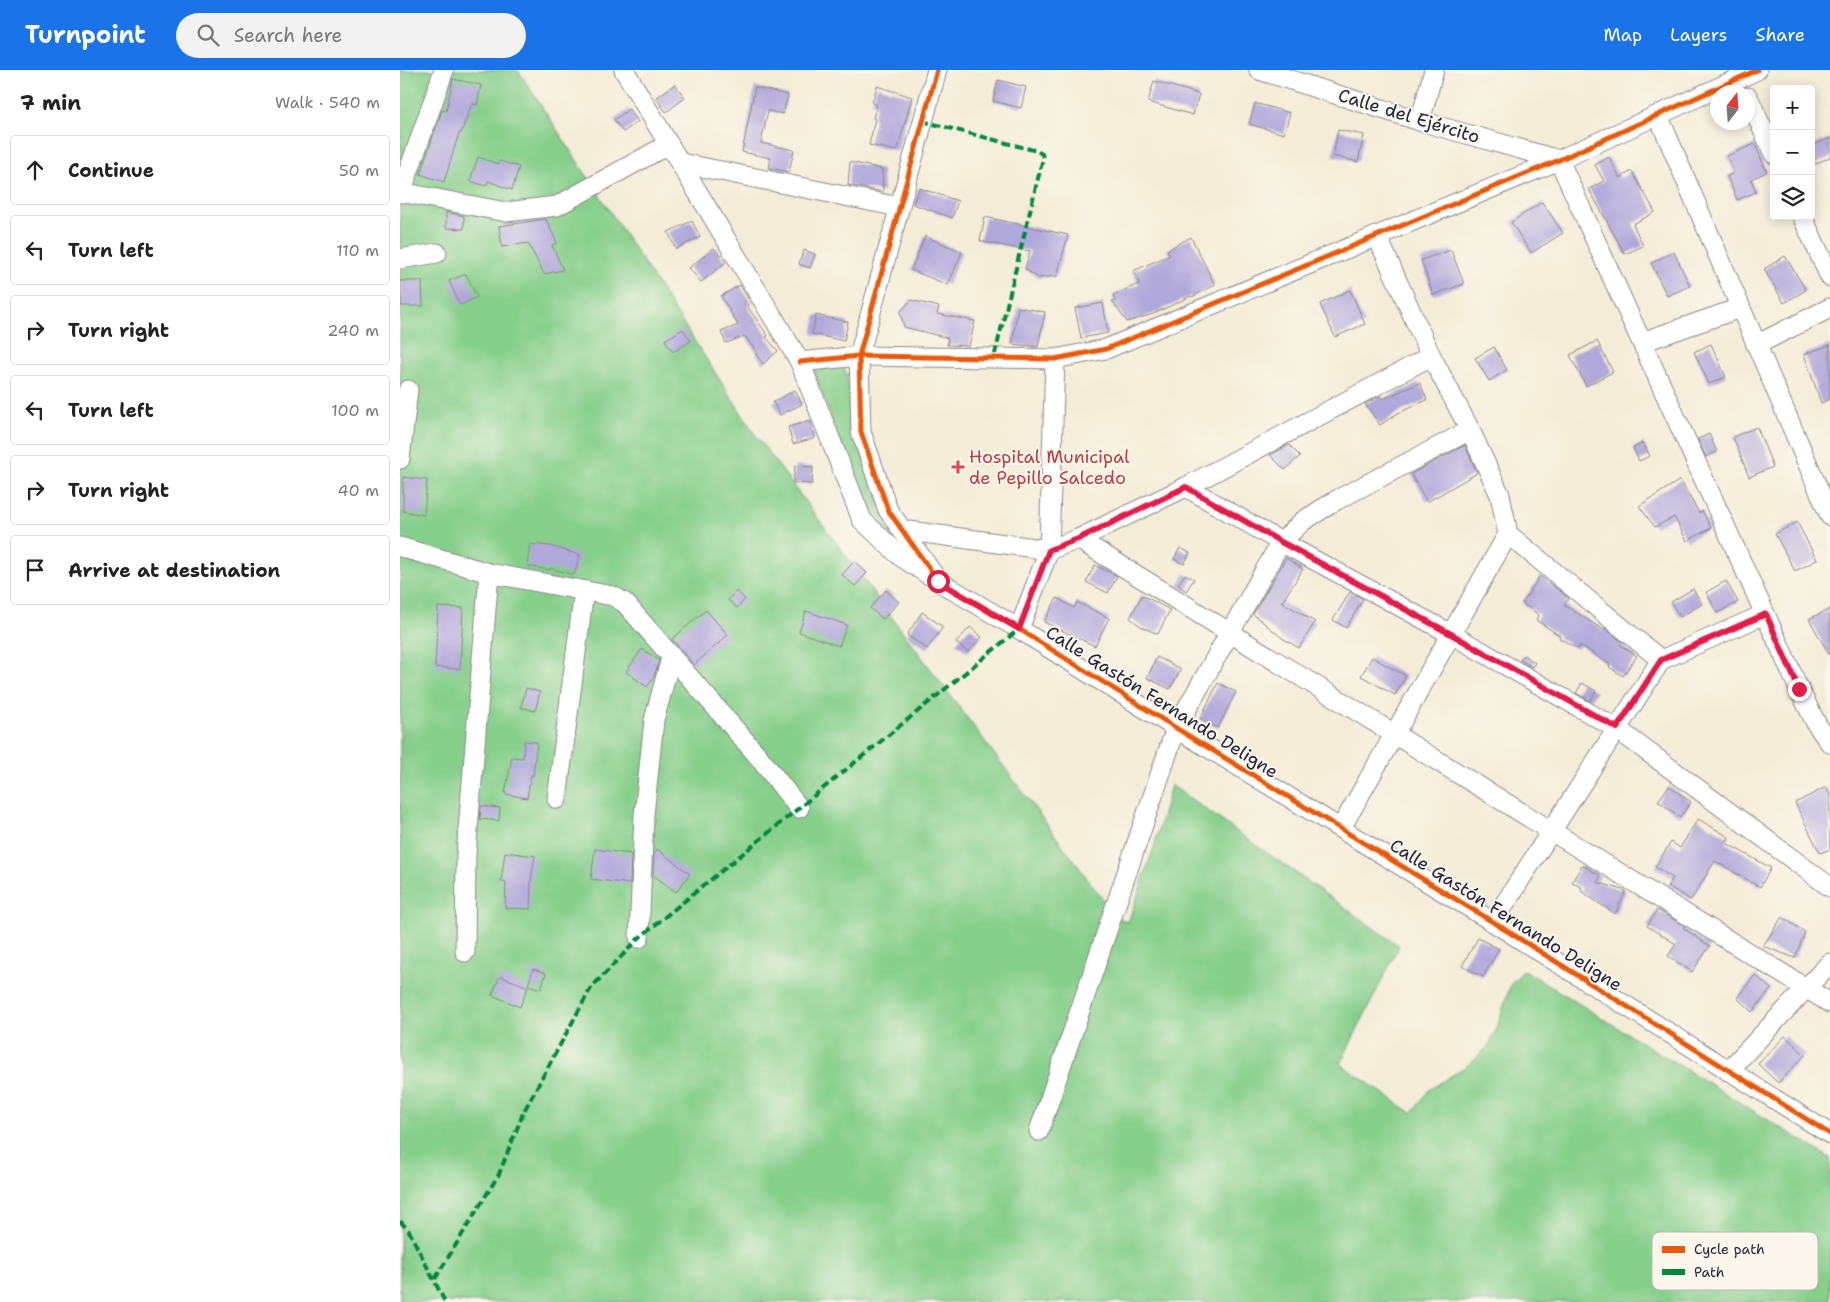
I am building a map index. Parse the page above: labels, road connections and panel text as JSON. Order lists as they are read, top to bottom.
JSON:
{
  "streets": {
    "street": ["Calle del Ejército", "Calle Gastón Fernando Deligne"]
  },
  "places": {
    "health": ["Hospital Municipal de Pepillo Salcedo"]
  },
  "legend": ["Cycle path", "Path"],
  "north": "top",
  "page": {
    "header": "Turnpoint",
    "search": "Search here",
    "nav": ["Map", "Layers", "Share"],
    "heading": ["7 min", "Walk · 540 m"],
    "map_buttons": ["+", "−"],
    "list": [
      ["Continue", "50 m"],
      ["Turn left", "110 m"],
      ["Turn right", "240 m"],
      ["Turn left", "100 m"],
      ["Turn right", "40 m"],
      "Arrive at destination"
    ]
  }
}
